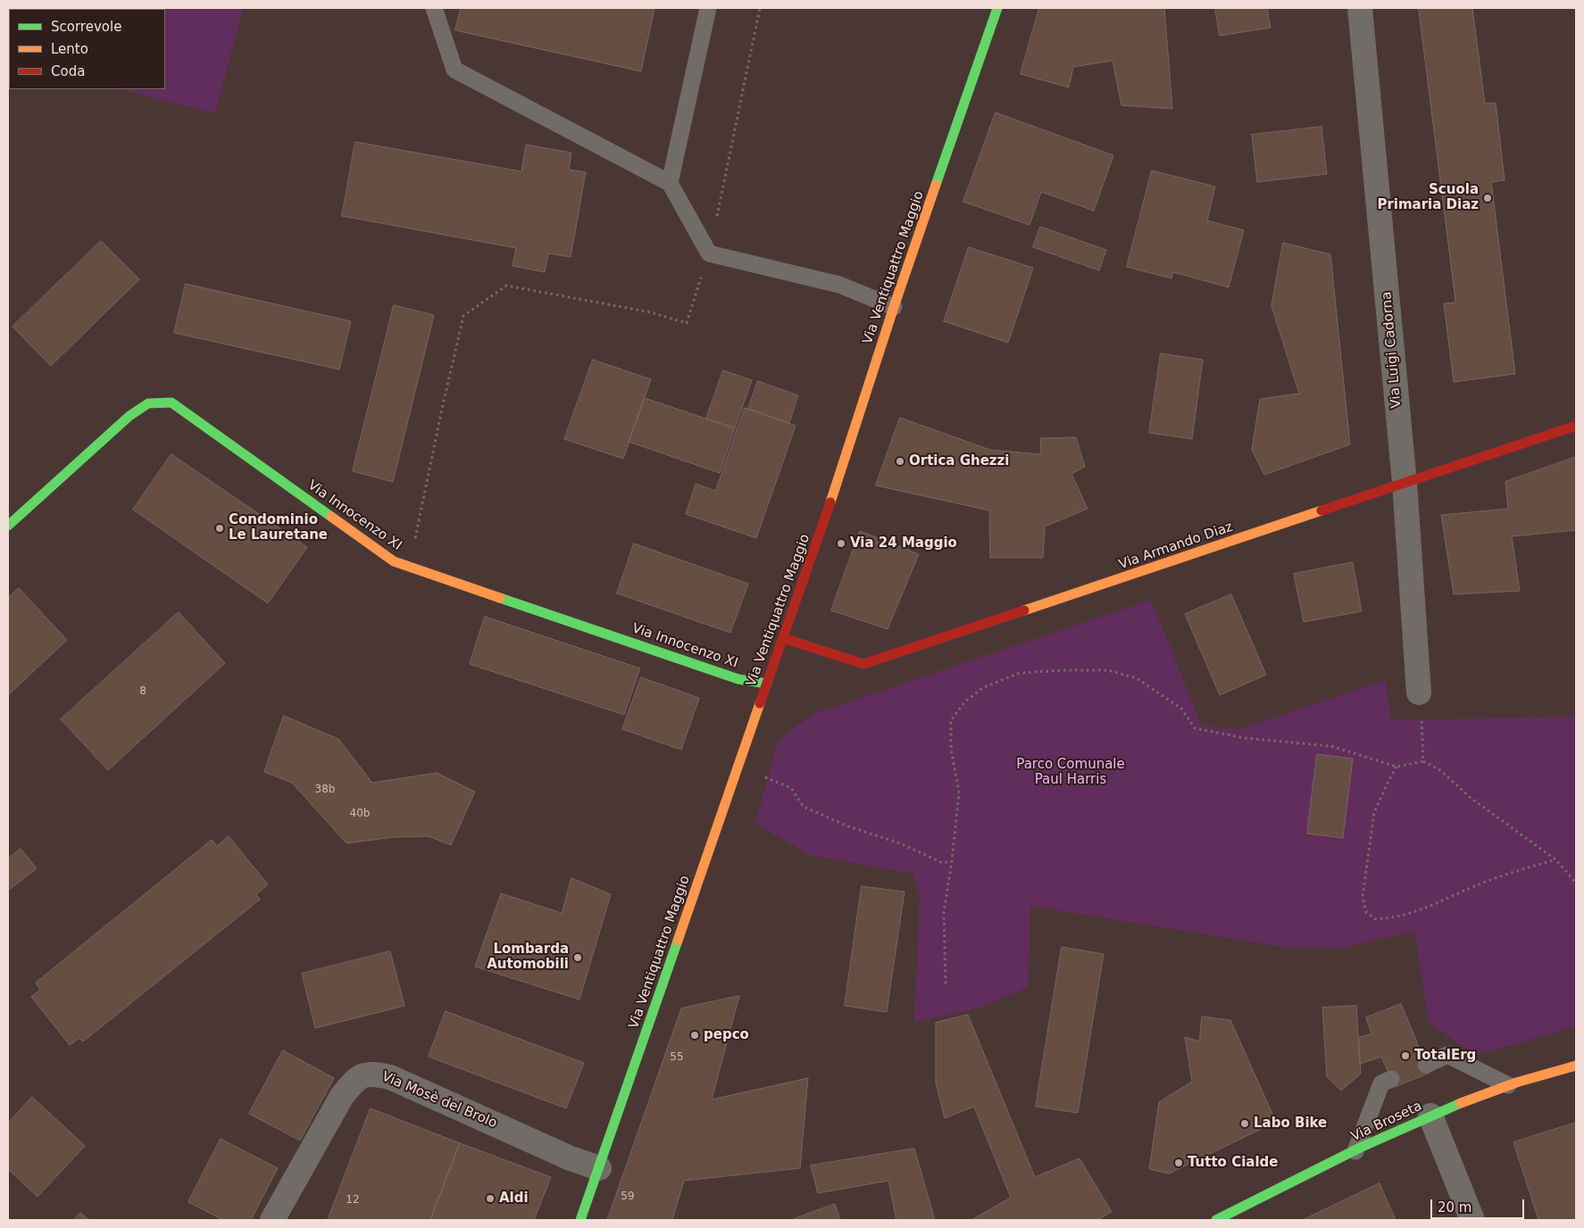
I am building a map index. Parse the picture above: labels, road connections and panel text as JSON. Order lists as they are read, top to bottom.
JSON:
{
  "streets": {
    "street": [
      "Via Ventiquattro Maggio",
      "Via Luigi Cadorna",
      "Via Innocenzo XI",
      "Via Armando Diaz",
      "Via Mosè del Brolo",
      "Via Broseta"
    ]
  },
  "crossings": [
    ["Via Ventiquattro Maggio", "Via Innocenzo XI"],
    ["Via Ventiquattro Maggio", "Via Armando Diaz"],
    ["Via Ventiquattro Maggio", "Via Mosè del Brolo"],
    ["Via Luigi Cadorna", "Via Armando Diaz"]
  ],
  "parks": ["Parco Comunale Paul Harris"],
  "places": [
    "Scuola Primaria Diaz",
    "Ortica Ghezzi",
    "Condominio Le Lauretane",
    "Via 24 Maggio",
    "Lombarda Automobili",
    "pepco",
    "TotalErg",
    "Labo Bike",
    "Tutto Cialde",
    "Aldi"
  ],
  "house_numbers": [
    "8",
    "38b",
    "40b",
    "55",
    "59",
    "12"
  ],
  "legend": ["Scorrevole", "Lento", "Coda"],
  "scale_bar": "20 m"
}
